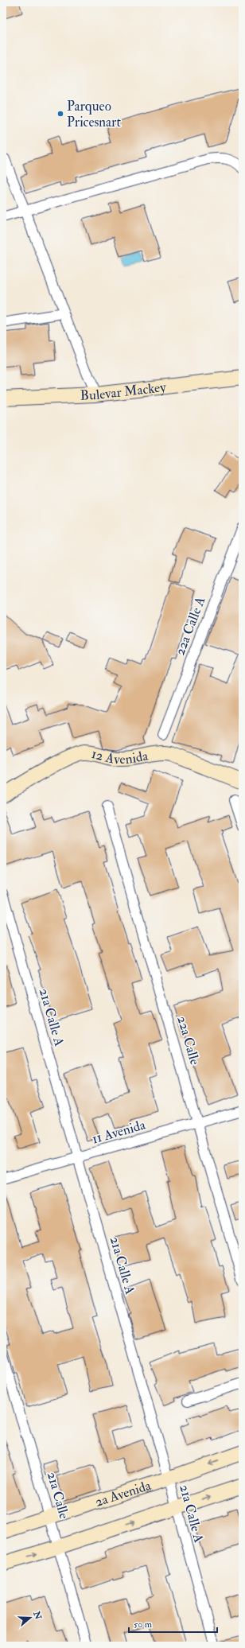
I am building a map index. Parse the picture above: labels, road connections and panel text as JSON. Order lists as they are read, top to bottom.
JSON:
{
  "streets": {
    "street": [
      "Bulevar Mackey",
      "22a Calle A",
      "12 Avenida",
      "21a Calle A",
      "22a Calle",
      "11 Avenida",
      "2a Avenida",
      "21a Calle"
    ]
  },
  "crossings": [
    ["21a Calle A", "11 Avenida"],
    ["21a Calle A", "2a Avenida"],
    ["22a Calle", "11 Avenida"],
    ["2a Avenida", "21a Calle"]
  ],
  "places": ["Parqueo Pricesnart"],
  "scale_bar": "50 m",
  "north": "right"
}
